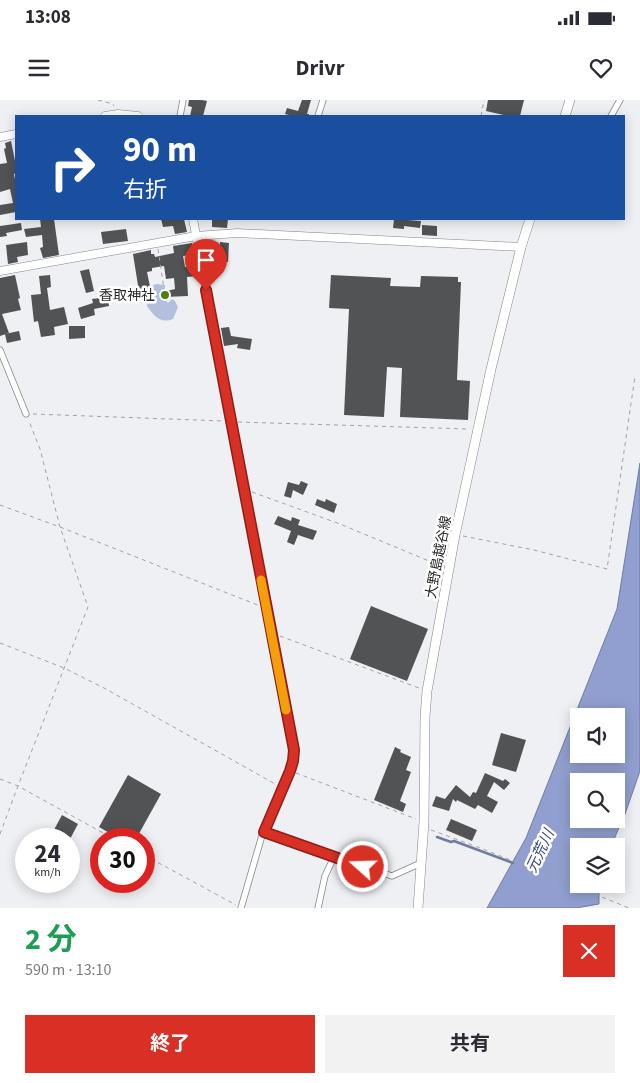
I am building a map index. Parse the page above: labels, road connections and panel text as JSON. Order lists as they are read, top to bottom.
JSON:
{
  "streets": {
    "main road": ["大野島越谷線"]
  },
  "water": ["元荒川"],
  "places": ["香取神社"],
  "page": {
    "status": "13:08",
    "header": "Drivr",
    "turn": ["90 m", "右折"],
    "speed": "24 km/h",
    "limit": "30",
    "heading": ["2 分", "590 m · 13:10"],
    "buttons": ["終了", "共有"]
  }
}
